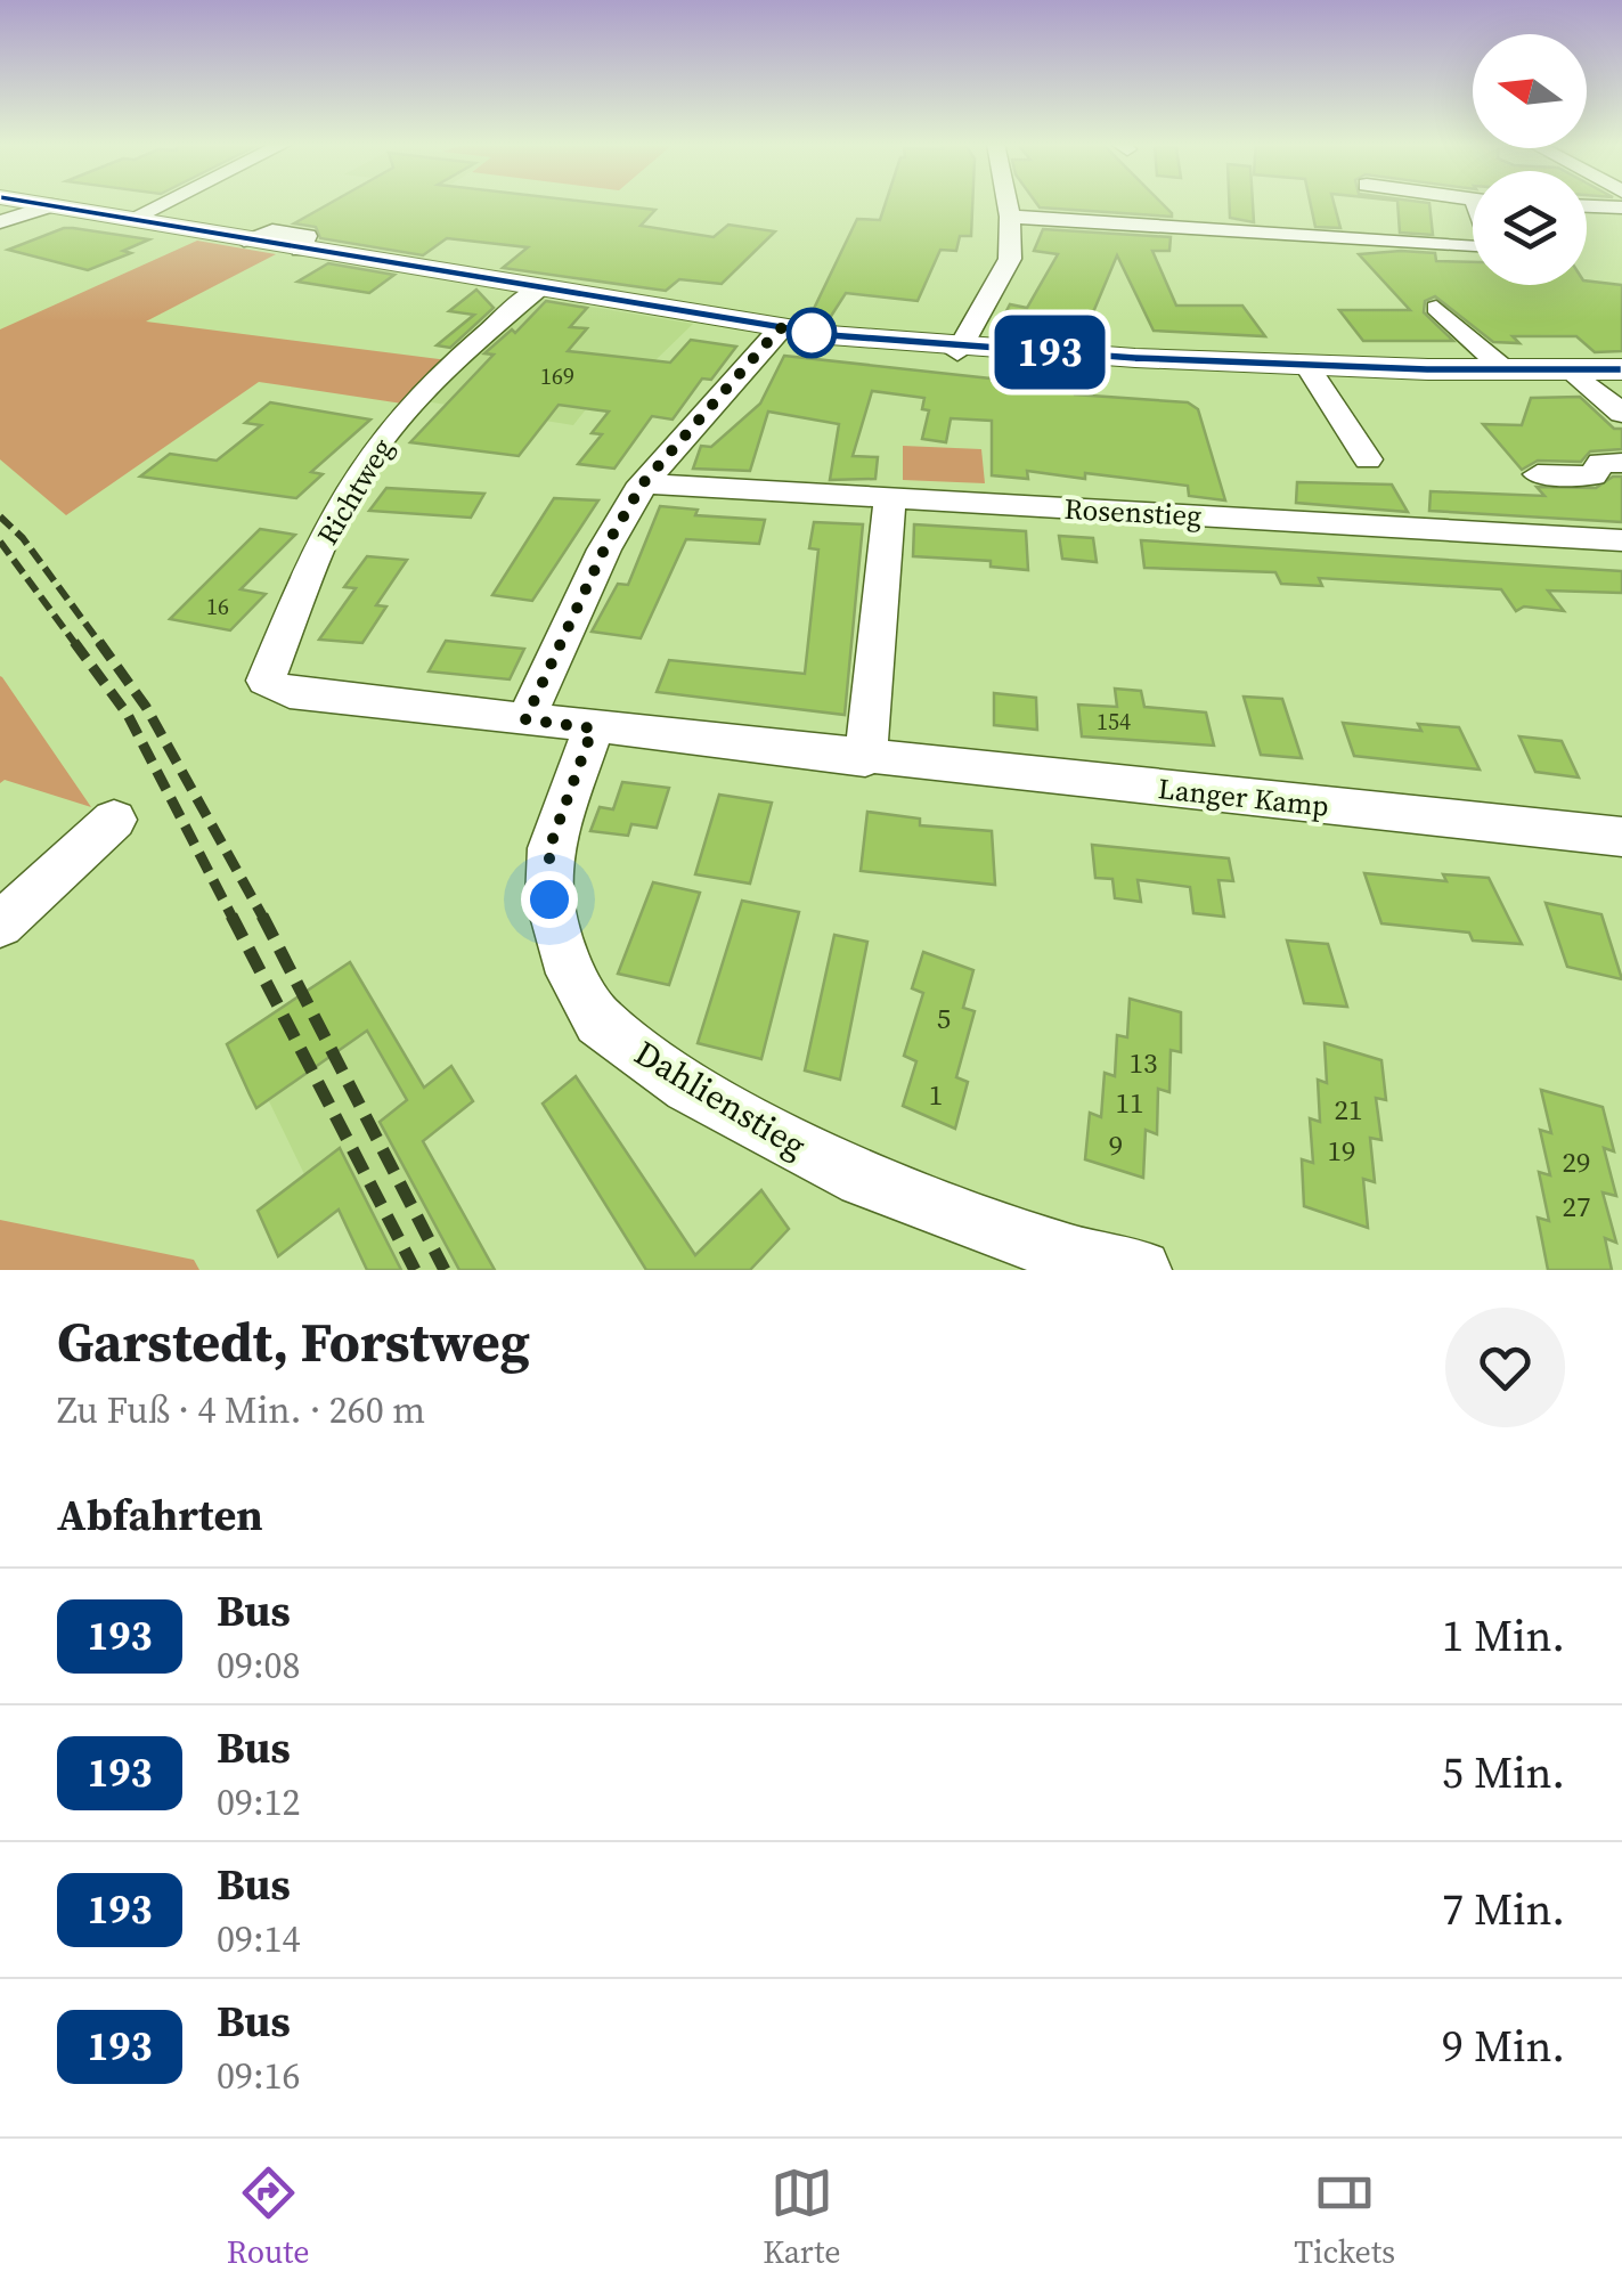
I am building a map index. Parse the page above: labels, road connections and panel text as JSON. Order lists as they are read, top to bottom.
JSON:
{
  "streets": {
    "street": [
      "Richtweg",
      "Rosenstieg",
      "Langer Kamp",
      "Dahlienstieg"
    ]
  },
  "crossings": [
    ["Richtweg", "Langer Kamp"],
    ["Langer Kamp", "Dahlienstieg"]
  ],
  "lines": ["bus line 193"],
  "house_numbers": [
    "169",
    "16",
    "154",
    "5",
    "13",
    "1",
    "11",
    "21",
    "9",
    "19",
    "29",
    "27"
  ],
  "north": "left",
  "page": {
    "on_map": "193",
    "heading": [
      ["Garstedt, Forstweg", "Zu Fuß · 4 Min. · 260 m"],
      "Abfahrten"
    ],
    "list": [
      {
        "mark": "193",
        "name": "Bus",
        "note": "09:08",
        "value": "1 Min."
      },
      {
        "mark": "193",
        "name": "Bus",
        "note": "09:12",
        "value": "5 Min."
      },
      {
        "mark": "193",
        "name": "Bus",
        "note": "09:14",
        "value": "7 Min."
      },
      {
        "mark": "193",
        "name": "Bus",
        "note": "09:16",
        "value": "9 Min."
      }
    ],
    "tabs": ["Route", "Karte", "Tickets"]
  }
}
